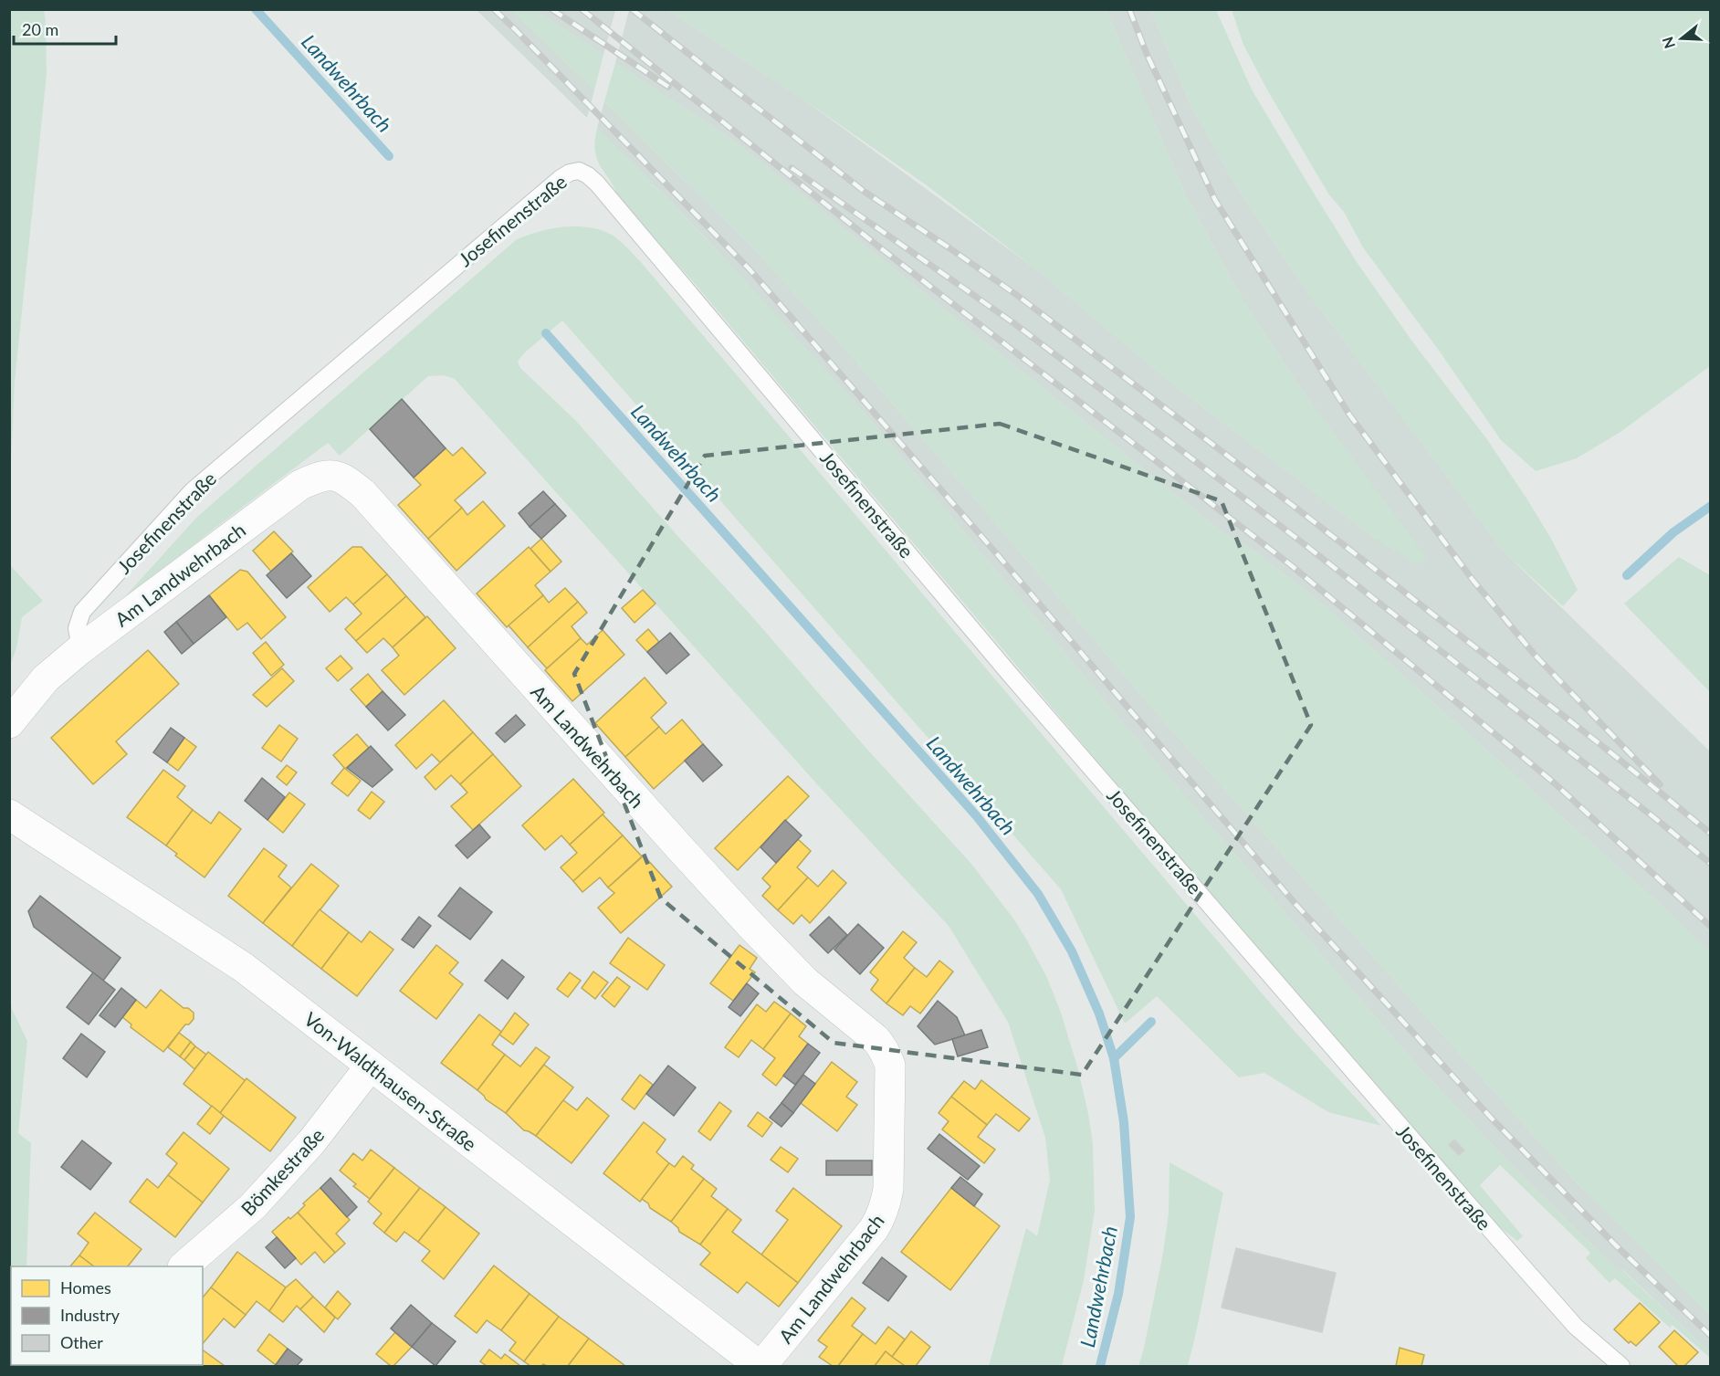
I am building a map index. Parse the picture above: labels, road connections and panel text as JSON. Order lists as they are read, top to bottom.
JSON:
{
  "streets": {
    "street": ["Am Landwehrbach", "Von-Waldthausen-Straße", "Bömkestraße"],
    "lane": ["Josefinenstraße"]
  },
  "crossings": [
    ["Josefinenstraße", "Am Landwehrbach"],
    ["Am Landwehrbach", "Von-Waldthausen-Straße"],
    ["Von-Waldthausen-Straße", "Bömkestraße"]
  ],
  "water": ["Landwehrbach"],
  "legend": ["Homes", "Industry", "Other"],
  "scale_bar": "20 m",
  "north": "left"
}
